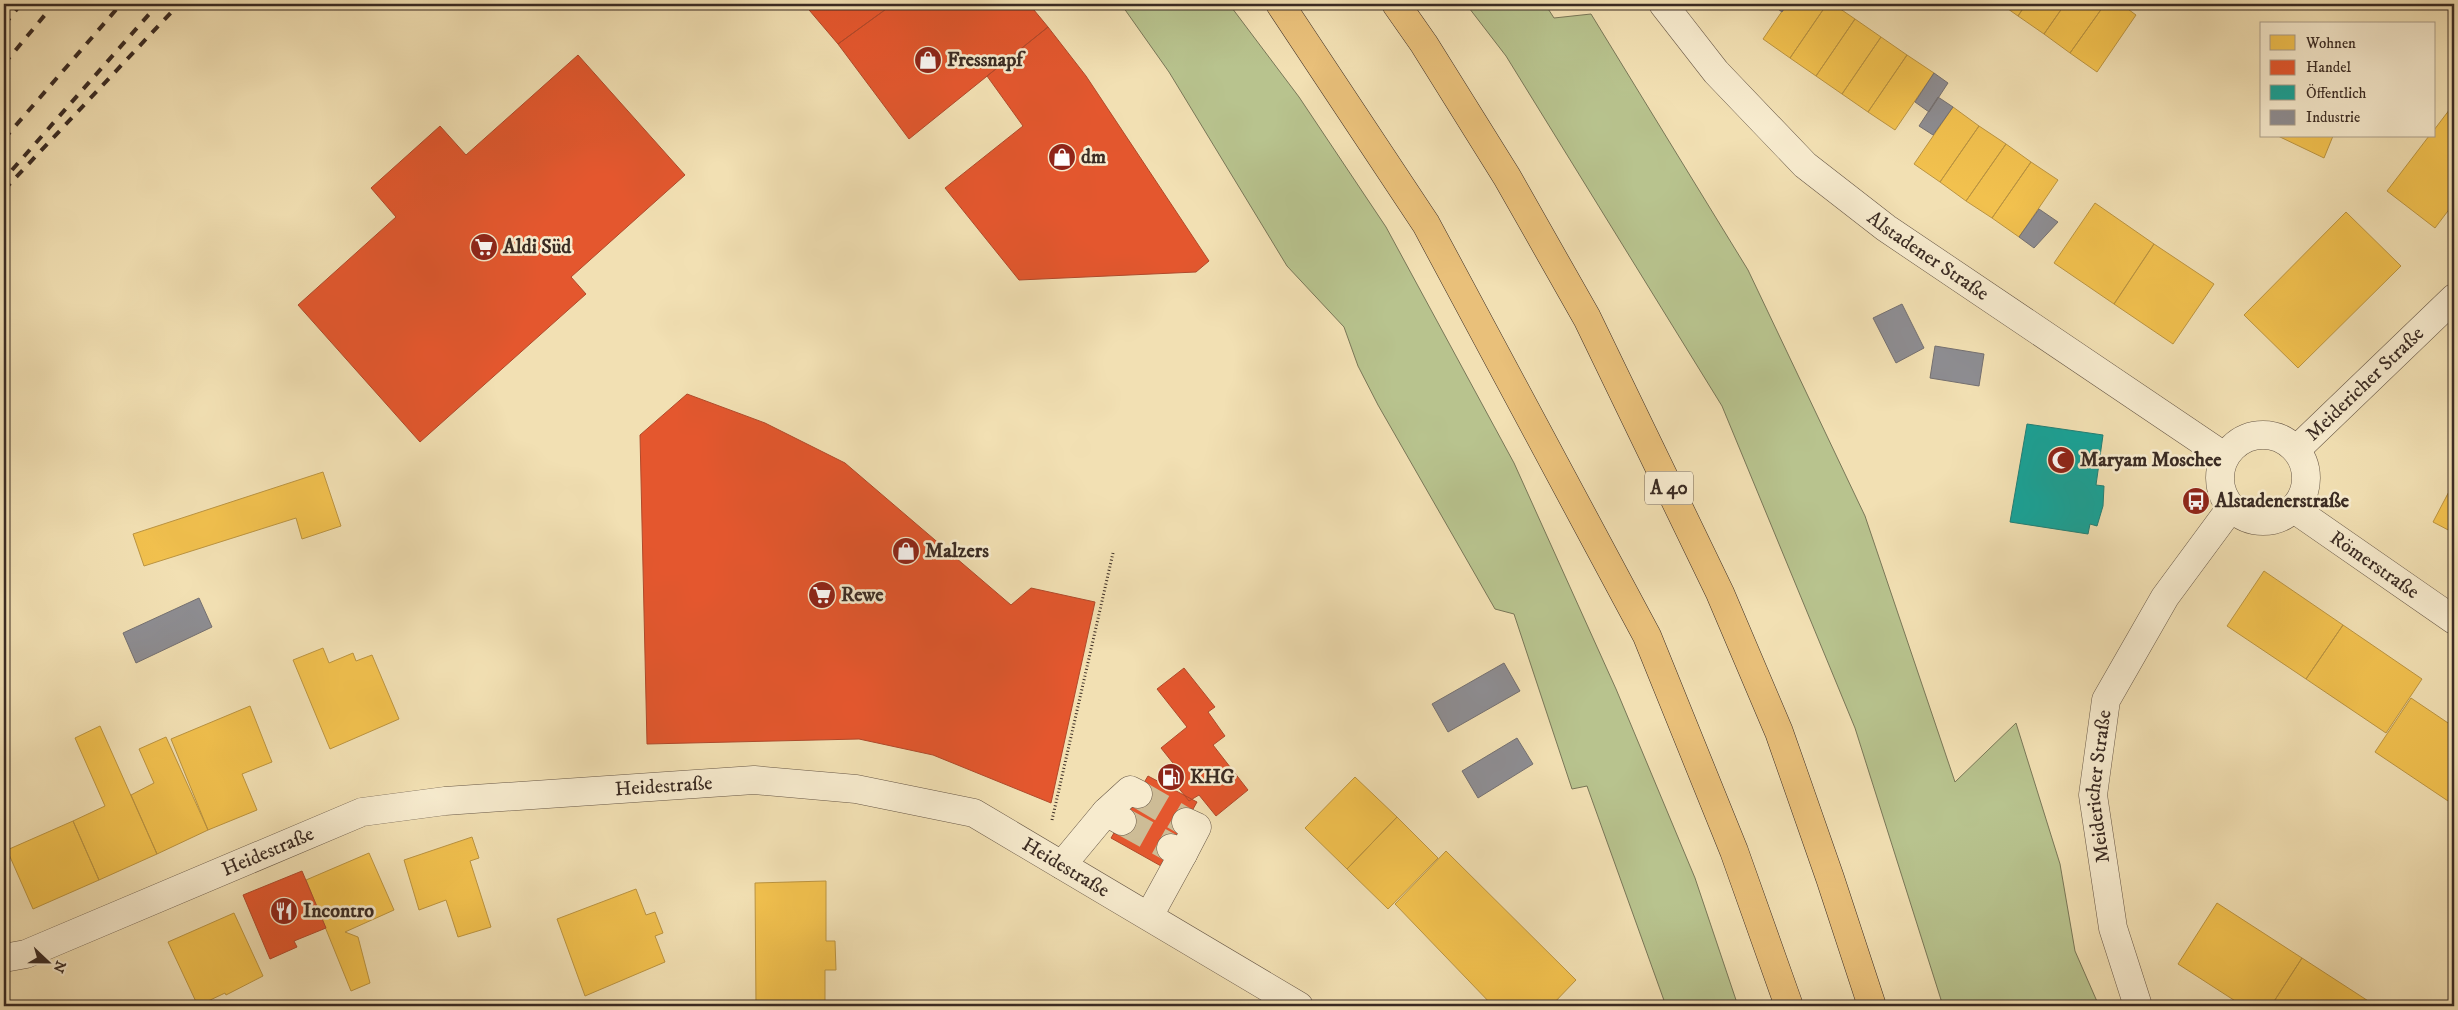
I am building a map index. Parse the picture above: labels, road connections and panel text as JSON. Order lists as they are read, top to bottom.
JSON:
{
  "streets": {
    "highway": ["A 40"],
    "street": [
      "Alstadener Straße",
      "Meidericher Straße",
      "Römerstraße",
      "Heidestraße"
    ]
  },
  "crossings": [
    ["Alstadener Straße", "Meidericher Straße"],
    ["Alstadener Straße", "Römerstraße"],
    ["Meidericher Straße", "Römerstraße"]
  ],
  "places": {
    "shop": ["Fressnapf", "dm", "Malzers"],
    "supermarket": ["Aldi Süd", "Rewe"],
    "mosque": ["Maryam Moschee"],
    "bus stop": ["Alstadenerstraße"],
    "fuel station": ["KHG"],
    "restaurant": ["Incontro"]
  },
  "legend": [
    "Wohnen",
    "Handel",
    "Öffentlich",
    "Industrie"
  ],
  "north": "right"
}
